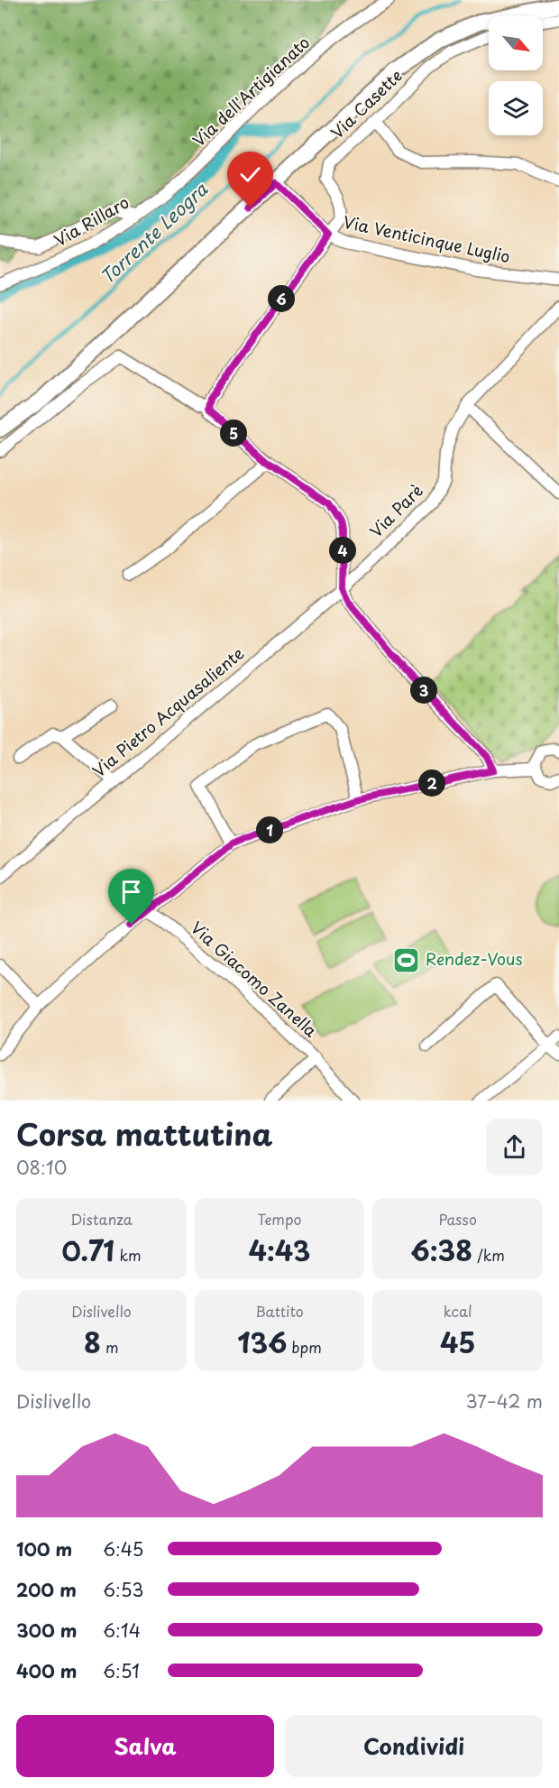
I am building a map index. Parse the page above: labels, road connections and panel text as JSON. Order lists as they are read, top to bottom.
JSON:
{
  "streets": {
    "street": [
      "Via dell'Artigianato",
      "Via Casette",
      "Via Rillaro",
      "Via Venticinque Luglio",
      "Via Parè",
      "Via Pietro Acquasaliente",
      "Via Giacomo Zanella"
    ]
  },
  "crossings": [
    ["Via dell'Artigianato", "Via Rillaro"],
    ["Via Casette", "Via Venticinque Luglio"],
    ["Via Parè", "Via Pietro Acquasaliente"]
  ],
  "water": ["Torrente Leogra"],
  "places": {
    "sports": ["Rendez-Vous"]
  },
  "north": "bottom right",
  "page": {
    "pins": [
      "6",
      "5",
      "4",
      "3",
      "2",
      "1"
    ],
    "heading": ["Corsa mattutina", "08:10"],
    "stats": [
      ["Distanza", "0.71 km"],
      ["Tempo", "4:43"],
      ["Passo", "6:38 /km"],
      ["Dislivello", "8 m"],
      ["Battito", "136 bpm"],
      ["kcal", "45"]
    ],
    "chart": ["Dislivello", "37–42 m"],
    "list": [
      {
        "name": "100 m",
        "note": "6:45"
      },
      {
        "name": "200 m",
        "note": "6:53"
      },
      {
        "name": "300 m",
        "note": "6:14"
      },
      {
        "name": "400 m",
        "note": "6:51"
      }
    ],
    "buttons": ["Salva", "Condividi"]
  }
}
